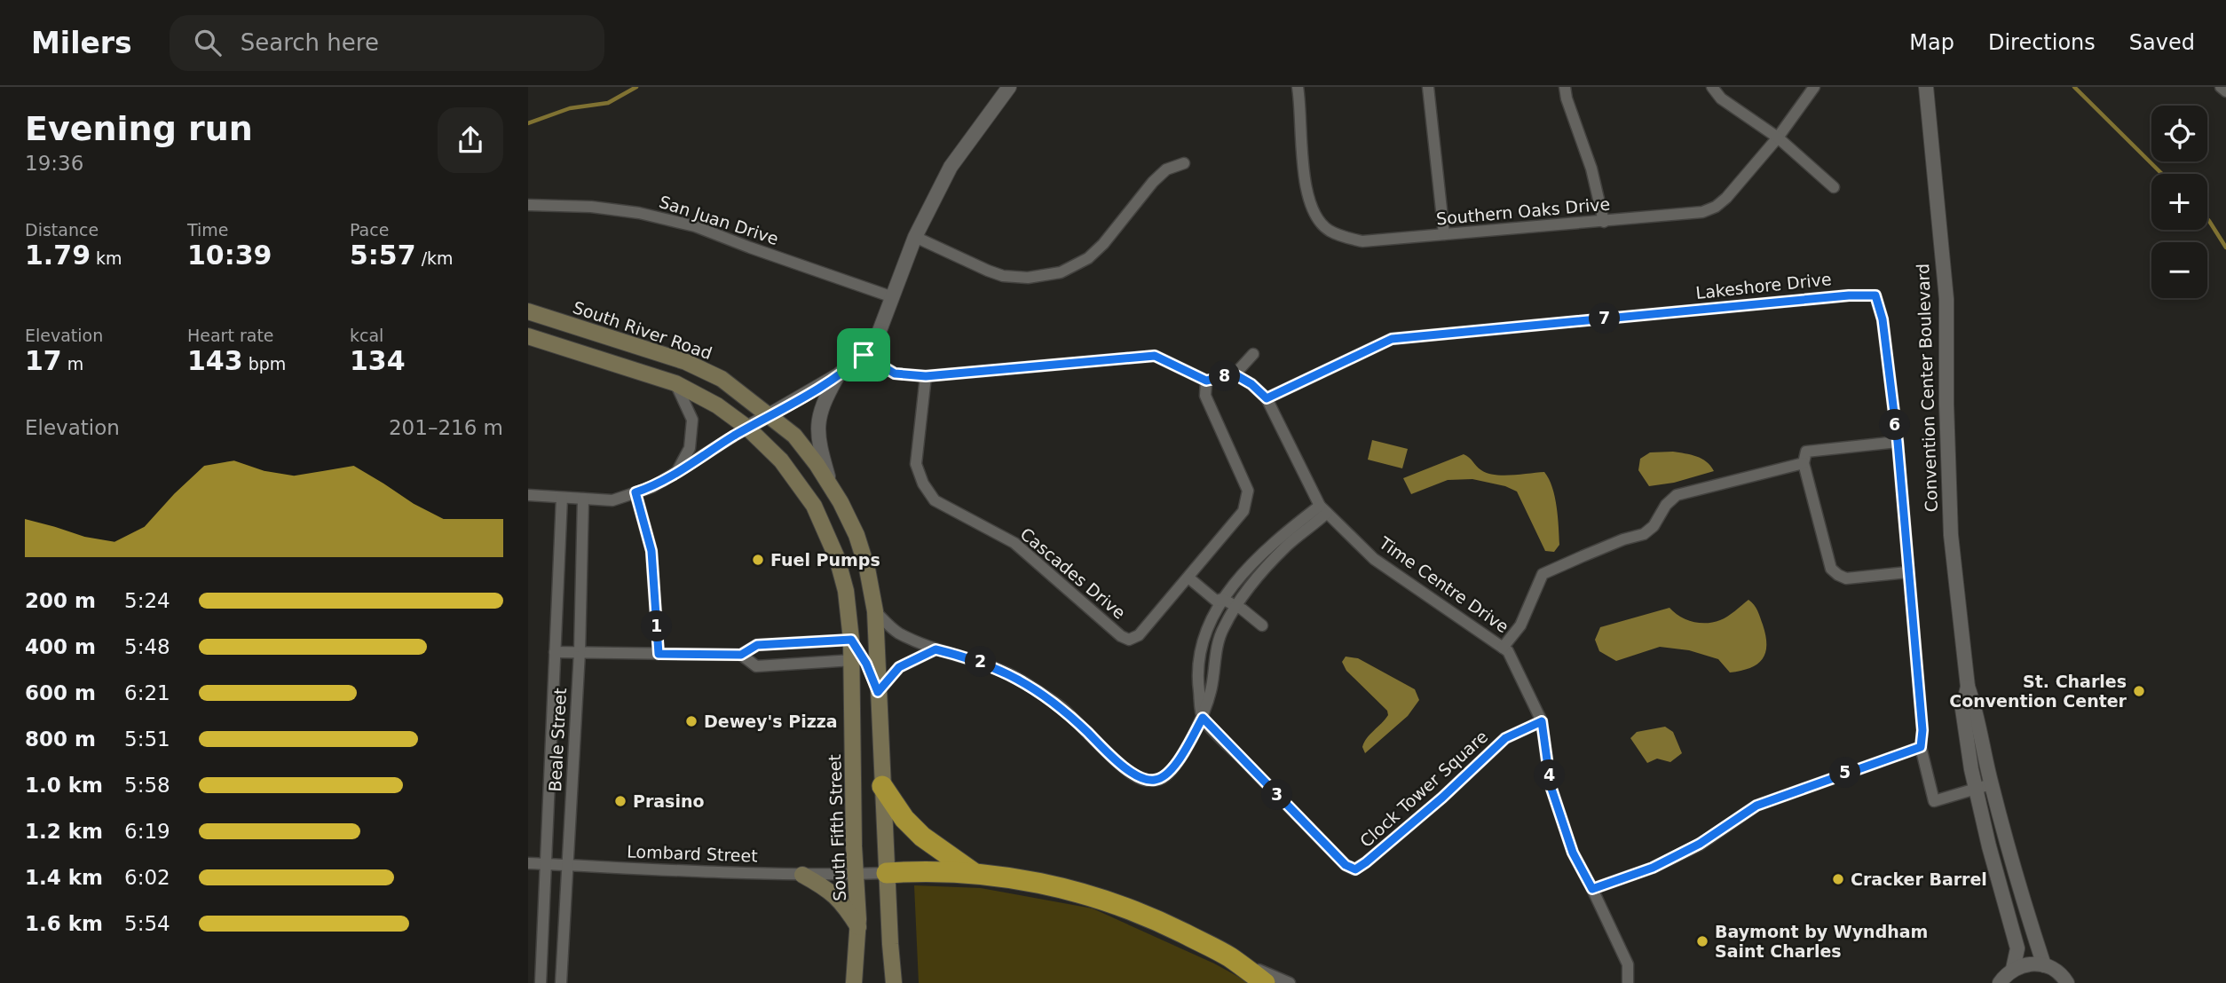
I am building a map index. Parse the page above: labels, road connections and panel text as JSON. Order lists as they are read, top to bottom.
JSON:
{
  "streets": {
    "main road": ["South River Road", "South Fifth Street"],
    "street": [
      "Southern Oaks Drive",
      "San Juan Drive",
      "Lakeshore Drive",
      "Convention Center Boulevard",
      "Cascades Drive",
      "Time Centre Drive",
      "Beale Street",
      "Clock Tower Square",
      "Lombard Street"
    ]
  },
  "crossings": [
    ["Lakeshore Drive", "Convention Center Boulevard"],
    ["Lakeshore Drive", "Time Centre Drive"],
    ["Time Centre Drive", "Clock Tower Square"],
    ["Beale Street", "Lombard Street"],
    ["South Fifth Street", "Lombard Street"]
  ],
  "places": [
    "Fuel Pumps",
    "St. Charles Convention Center",
    "Dewey's Pizza",
    "Prasino",
    "Cracker Barrel",
    "Baymont by Wyndham Saint Charles"
  ],
  "page": {
    "header": "Milers",
    "search": "Search here",
    "nav": ["Map", "Directions", "Saved"],
    "heading": ["Evening run", "19:36"],
    "map_buttons": ["+", "−"],
    "stats": [
      ["Distance", "1.79 km"],
      ["Time", "10:39"],
      ["Pace", "5:57 /km"],
      ["Elevation", "17 m"],
      ["Heart rate", "143 bpm"],
      ["kcal", "134"]
    ],
    "pins": [
      "7",
      "8",
      "6",
      "1",
      "2",
      "5",
      "4",
      "3"
    ],
    "chart": ["Elevation", "201–216 m"],
    "list": [
      {
        "name": "200 m",
        "note": "5:24"
      },
      {
        "name": "400 m",
        "note": "5:48"
      },
      {
        "name": "600 m",
        "note": "6:21"
      },
      {
        "name": "800 m",
        "note": "5:51"
      },
      {
        "name": "1.0 km",
        "note": "5:58"
      },
      {
        "name": "1.2 km",
        "note": "6:19"
      },
      {
        "name": "1.4 km",
        "note": "6:02"
      },
      {
        "name": "1.6 km",
        "note": "5:54"
      }
    ]
  }
}
